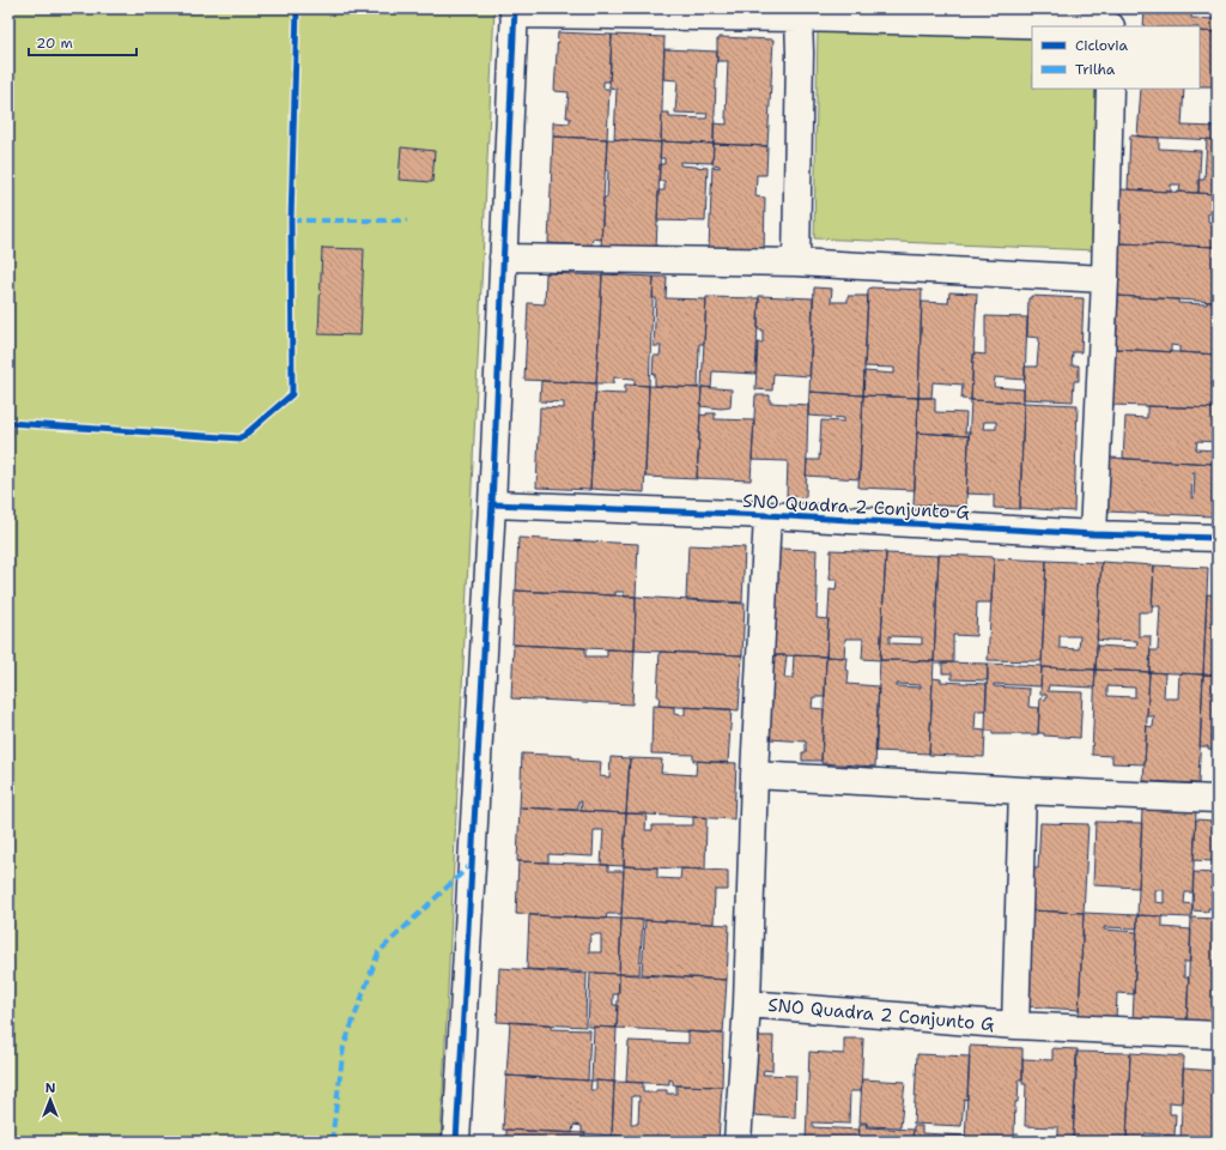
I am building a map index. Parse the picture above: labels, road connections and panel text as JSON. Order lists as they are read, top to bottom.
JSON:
{
  "streets": {
    "street": ["SNO Quadra 2 Conjunto G"]
  },
  "legend": ["Ciclovia", "Trilha"],
  "scale_bar": "20 m",
  "north": "top"
}
